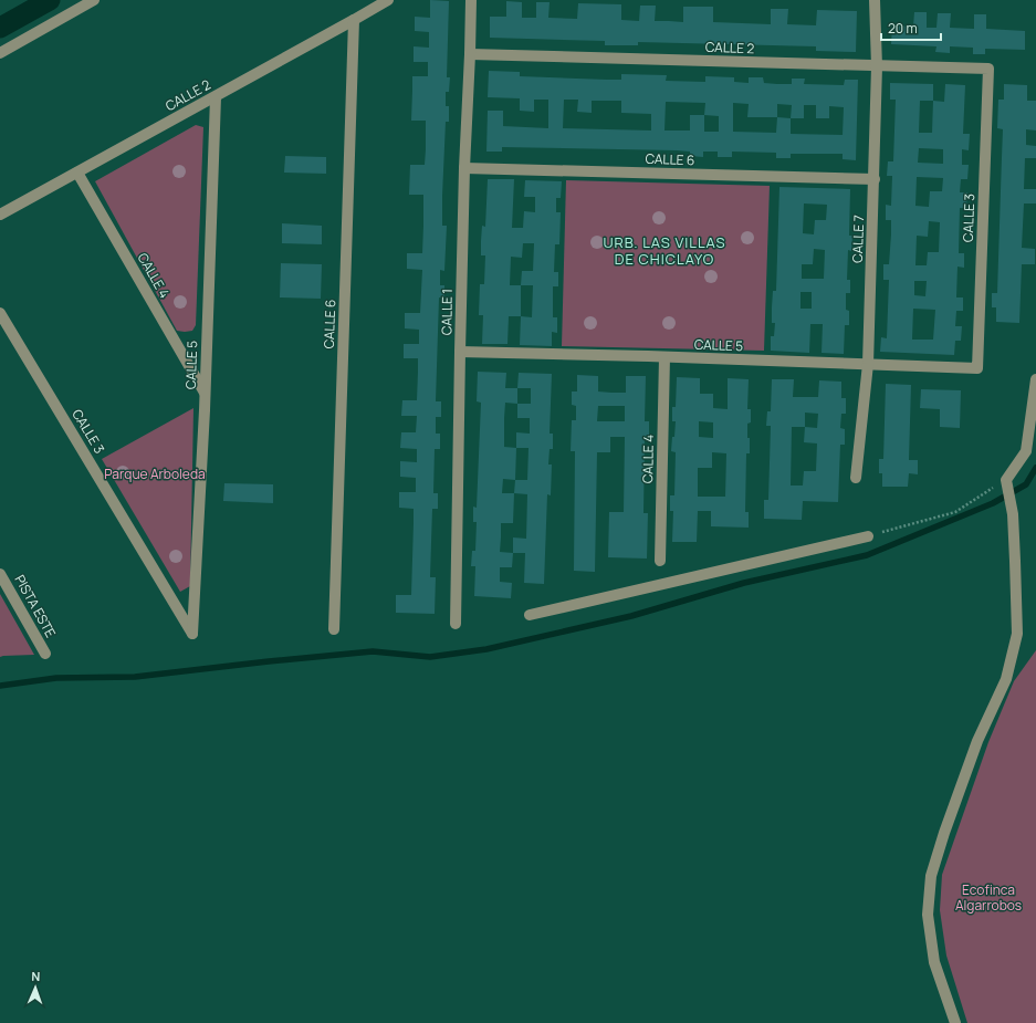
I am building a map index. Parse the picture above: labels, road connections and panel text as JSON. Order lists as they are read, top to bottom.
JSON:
{
  "streets": {
    "street": [
      "CALLE 2",
      "CALLE 6",
      "CALLE 3",
      "CALLE 7",
      "CALLE 4",
      "CALLE 1",
      "CALLE 5",
      "PISTA ESTE"
    ]
  },
  "crossings": [
    ["CALLE 2", "CALLE 6"],
    ["CALLE 2", "CALLE 3"],
    ["CALLE 2", "CALLE 7"],
    ["CALLE 2", "CALLE 4"],
    ["CALLE 2", "CALLE 1"],
    ["CALLE 2", "CALLE 5"],
    ["CALLE 6", "CALLE 7"],
    ["CALLE 6", "CALLE 1"],
    ["CALLE 3", "CALLE 5"],
    ["CALLE 7", "CALLE 5"],
    ["CALLE 4", "CALLE 5"],
    ["CALLE 1", "CALLE 5"]
  ],
  "districts": ["URB. LAS VILLAS DE CHICLAYO"],
  "parks": ["Parque Arboleda", "Ecofinca Algarrobos"],
  "scale_bar": "20 m",
  "north": "top"
}
